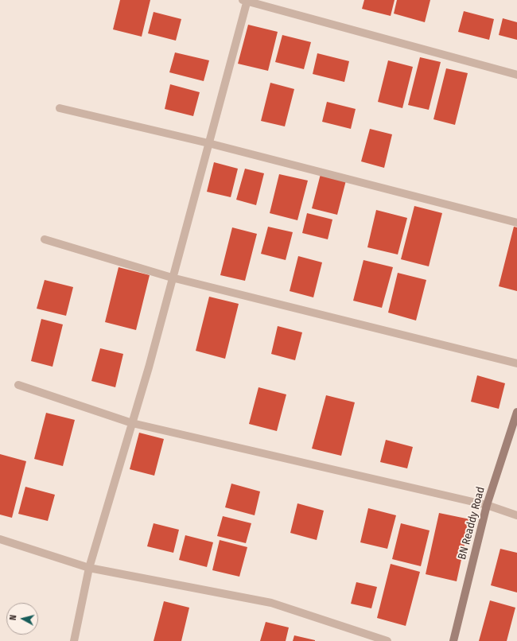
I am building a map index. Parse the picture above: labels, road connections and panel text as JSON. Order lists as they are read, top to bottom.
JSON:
{
  "streets": {
    "street": ["BN Readdy Road"]
  },
  "north": "left"
}
